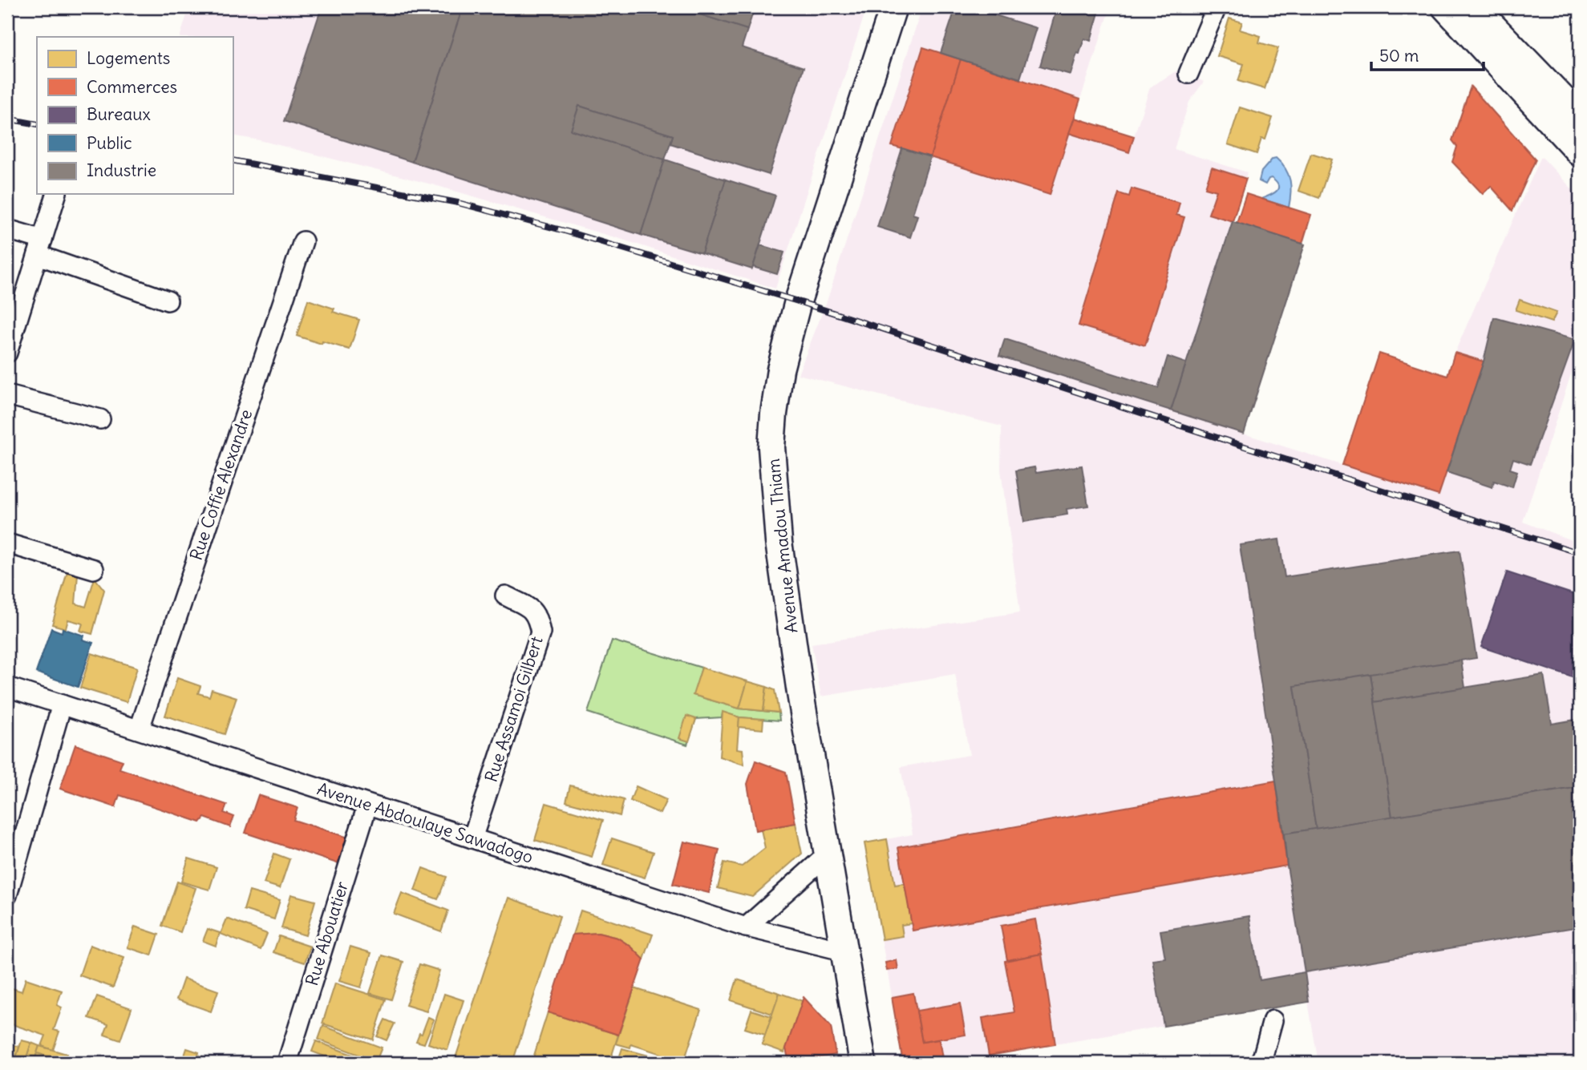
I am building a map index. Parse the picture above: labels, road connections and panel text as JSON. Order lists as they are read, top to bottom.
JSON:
{
  "streets": {
    "main road": ["Avenue Amadou Thiam"],
    "street": [
      "Rue Coffie Alexandre",
      "Rue Assamoi Gilbert",
      "Avenue Abdoulaye Sawadogo",
      "Rue Abouatier"
    ]
  },
  "crossings": [
    ["Rue Coffie Alexandre", "Avenue Abdoulaye Sawadogo"],
    ["Avenue Amadou Thiam", "Avenue Abdoulaye Sawadogo"],
    ["Rue Assamoi Gilbert", "Avenue Abdoulaye Sawadogo"],
    ["Avenue Abdoulaye Sawadogo", "Rue Abouatier"]
  ],
  "legend": [
    "Logements",
    "Commerces",
    "Bureaux",
    "Public",
    "Industrie"
  ],
  "scale_bar": "50 m"
}
